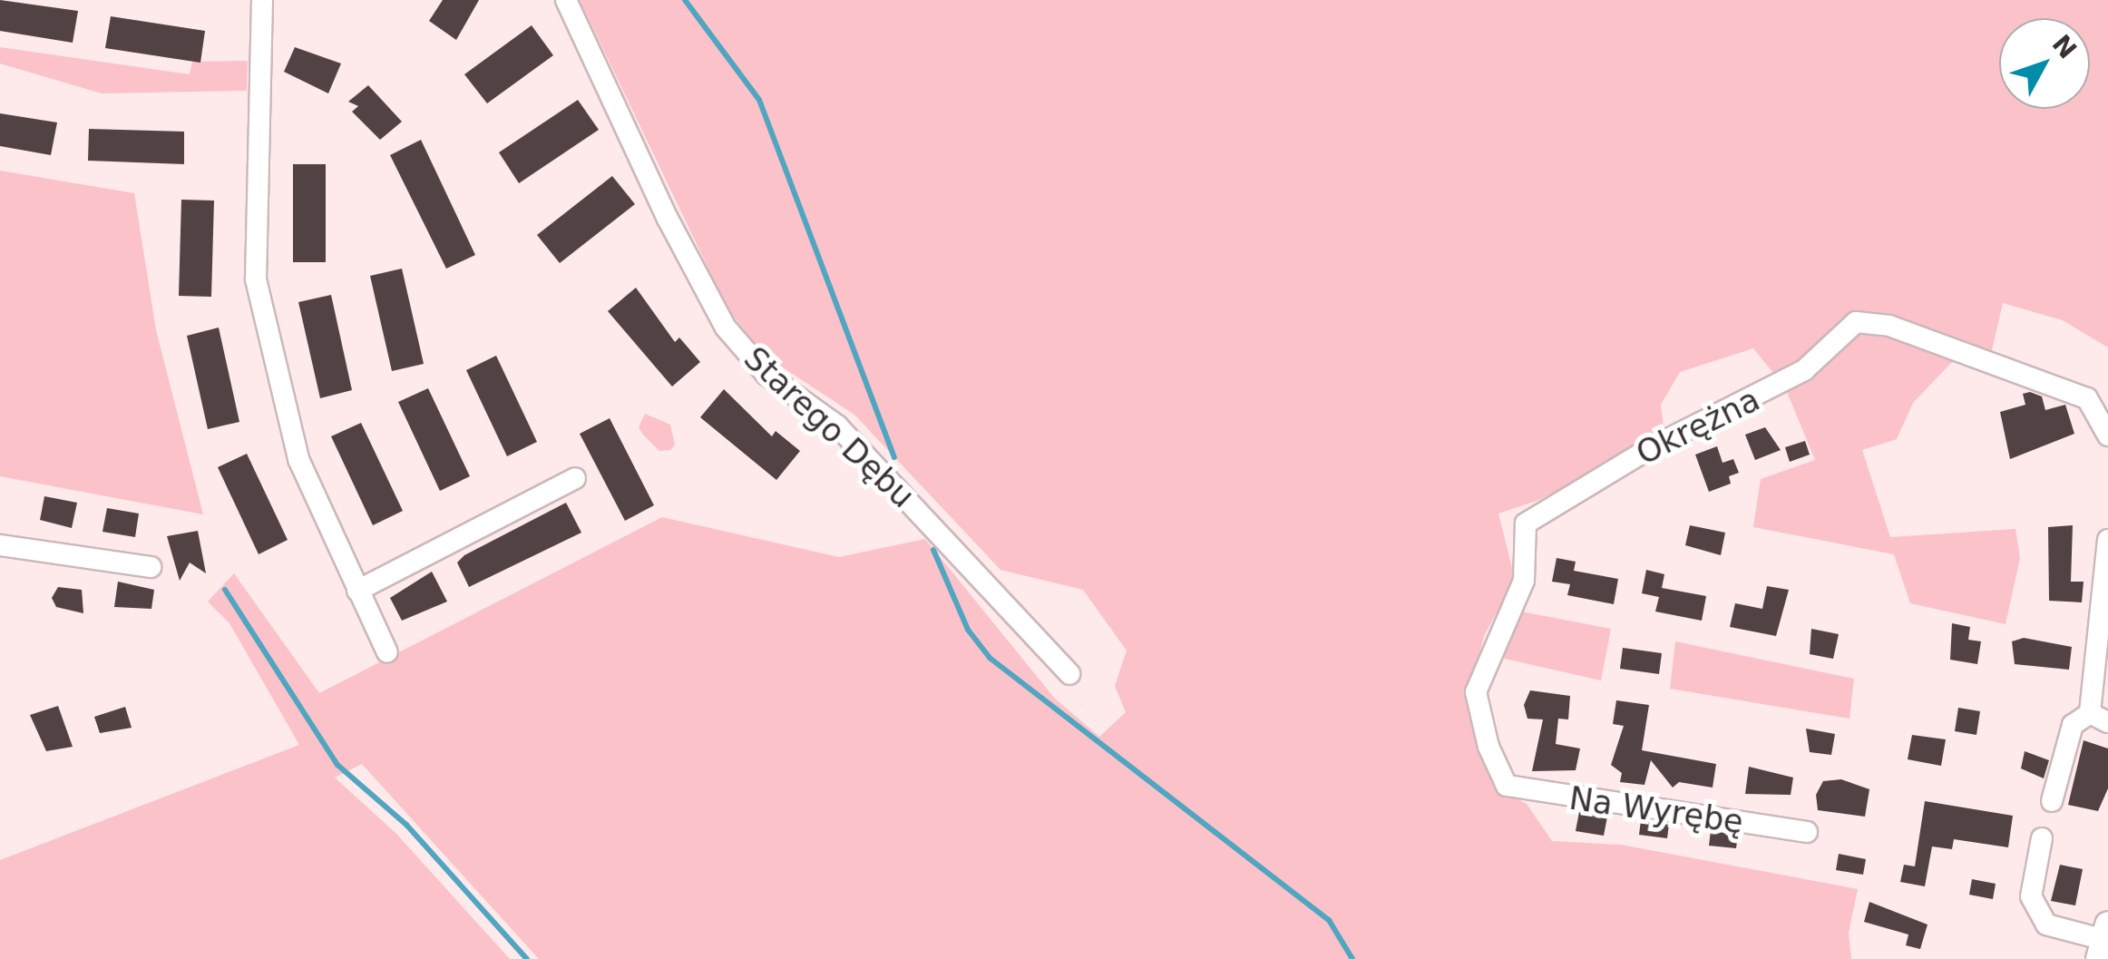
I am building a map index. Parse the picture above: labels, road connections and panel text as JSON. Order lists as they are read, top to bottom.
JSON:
{
  "streets": {
    "street": ["Okrężna", "Starego Dębu", "Na Wyrębę"]
  },
  "crossings": [
    ["Okrężna", "Na Wyrębę"]
  ],
  "north": "top right"
}
